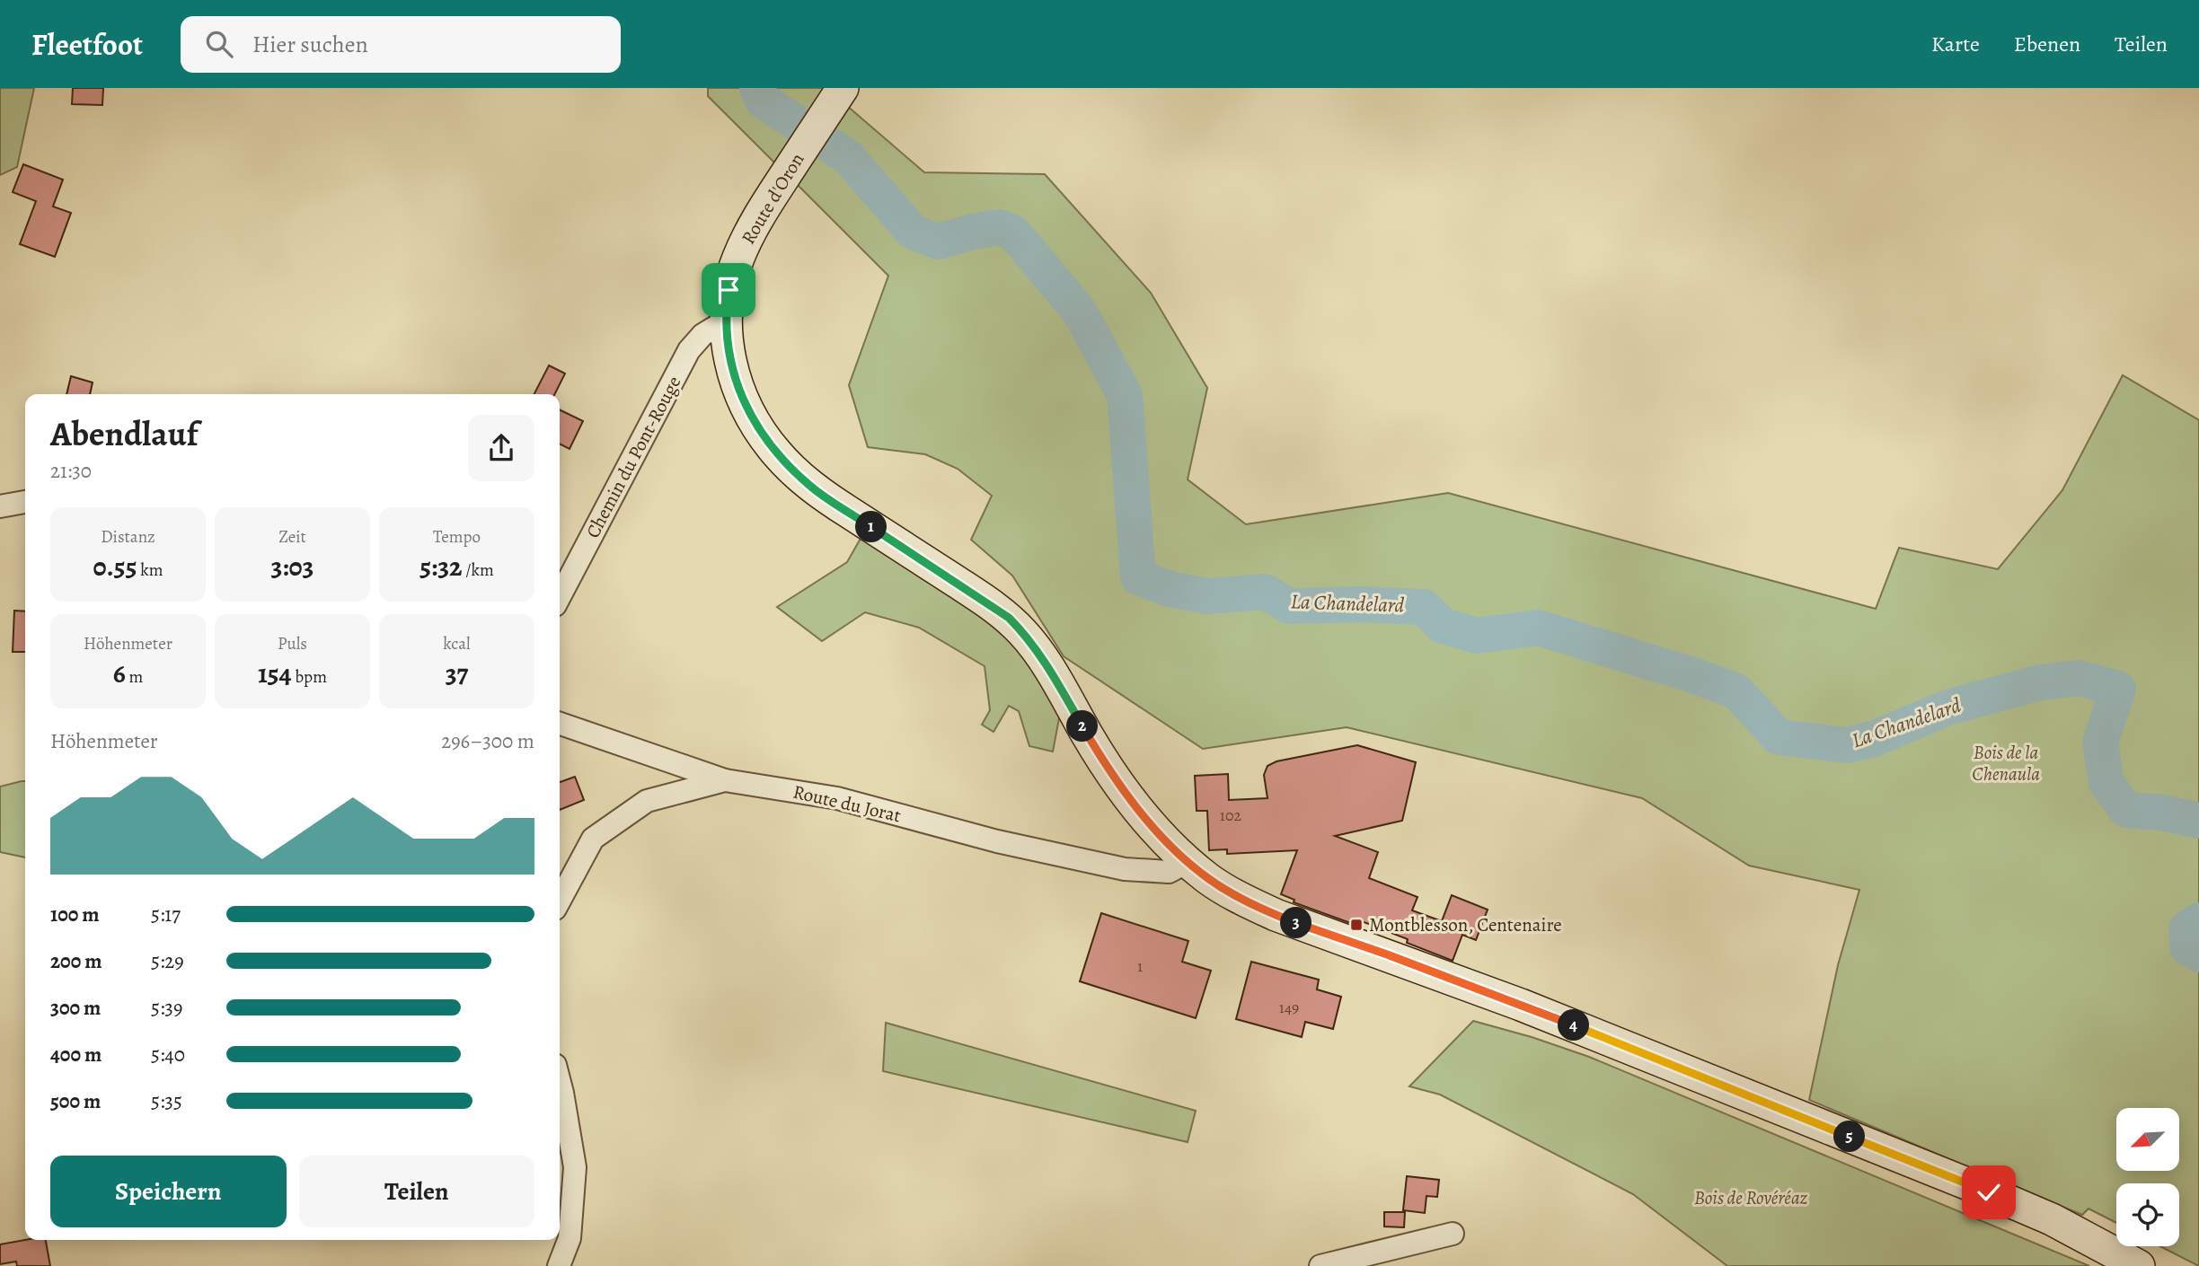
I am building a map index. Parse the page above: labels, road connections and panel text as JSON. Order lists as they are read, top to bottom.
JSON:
{
  "streets": {
    "main road": ["Route d'Oron"],
    "street": ["Chemin du Pont-Rouge", "Route du Jorat"]
  },
  "crossings": [
    ["Route d'Oron", "Chemin du Pont-Rouge"],
    ["Route d'Oron", "Route du Jorat"]
  ],
  "water": ["La Chandelard"],
  "parks": ["Bois de la Chenaula", "Bois de Rovéréaz"],
  "places": {
    "transit": ["Montblesson, Centenaire"]
  },
  "house_numbers": ["102", "1", "149"],
  "north": "bottom left",
  "page": {
    "header": "Fleetfoot",
    "search": "Hier suchen",
    "nav": ["Karte", "Ebenen", "Teilen"],
    "heading": ["Abendlauf", "21:30"],
    "stats": [
      ["Distanz", "0.55 km"],
      ["Zeit", "3:03"],
      ["Tempo", "5:32 /km"],
      ["Höhenmeter", "6 m"],
      ["Puls", "154 bpm"],
      ["kcal", "37"]
    ],
    "pins": [
      "1",
      "2",
      "3",
      "4",
      "5"
    ],
    "chart": ["Höhenmeter", "296–300 m"],
    "list": [
      {
        "name": "100 m",
        "note": "5:17"
      },
      {
        "name": "200 m",
        "note": "5:29"
      },
      {
        "name": "300 m",
        "note": "5:39"
      },
      {
        "name": "400 m",
        "note": "5:40"
      },
      {
        "name": "500 m",
        "note": "5:35"
      }
    ],
    "buttons": ["Speichern", "Teilen"]
  }
}
